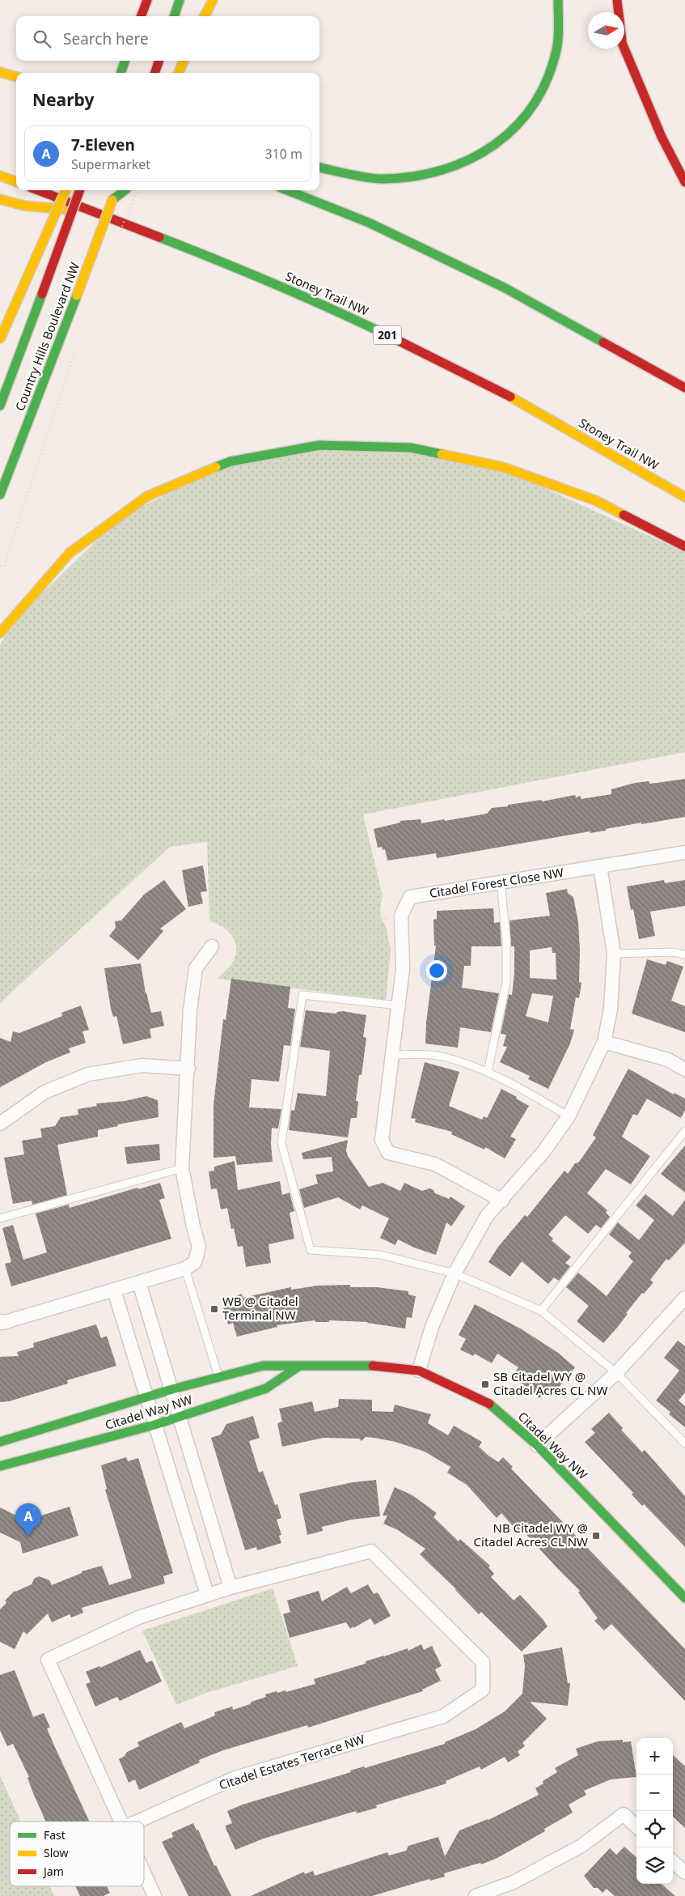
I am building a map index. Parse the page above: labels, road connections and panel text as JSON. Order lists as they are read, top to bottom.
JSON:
{
  "streets": {
    "main road": [
      "Stoney Trail NW",
      "201",
      "Country Hills Boulevard NW",
      "Citadel Way NW"
    ],
    "street": ["Citadel Forest Close NW", "Citadel Estates Terrace NW"]
  },
  "places": {
    "transit": ["WB @ Citadel Terminal NW", "SB Citadel WY @ Citadel Acres CL NW", "NB Citadel WY @ Citadel Acres CL NW"]
  },
  "legend": ["Fast", "Slow", "Jam"],
  "north": "right",
  "page": {
    "search": "Search here",
    "heading": "Nearby",
    "list": [
      {
        "mark": "A",
        "name": "7-Eleven",
        "note": "Supermarket",
        "value": "310 m"
      }
    ],
    "pins": "A",
    "map_buttons": ["+", "−"]
  }
}
